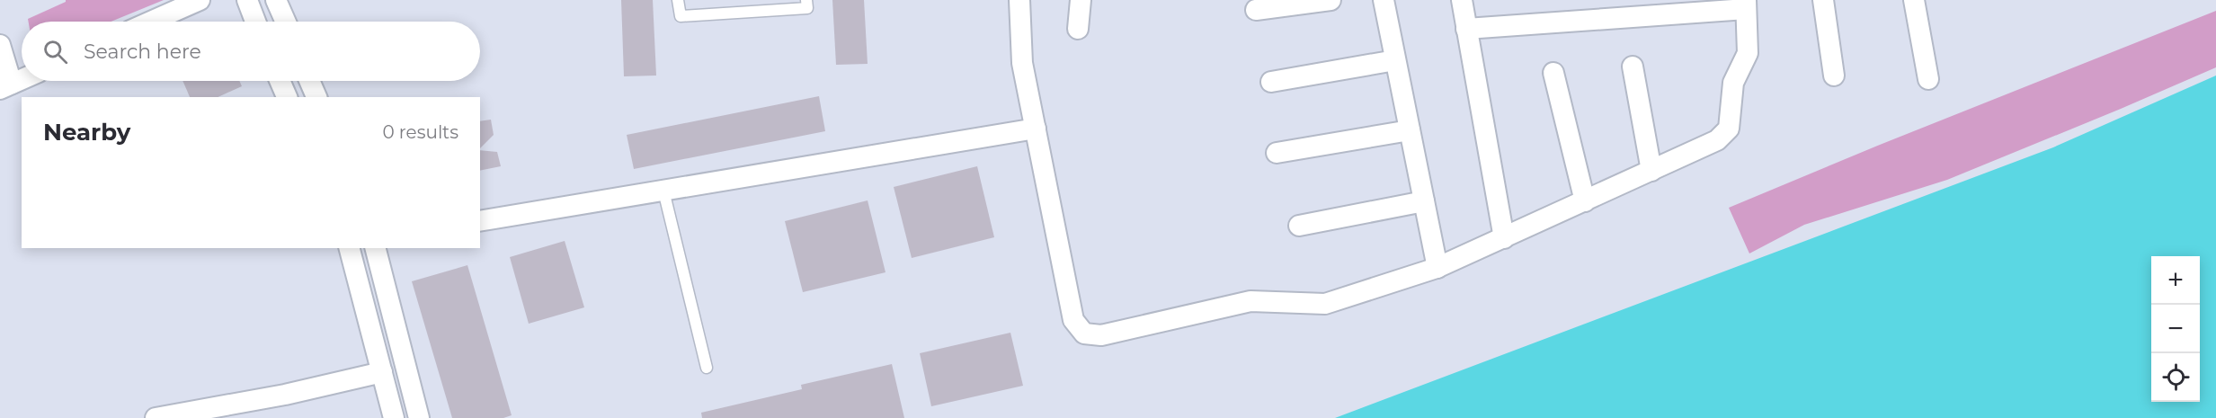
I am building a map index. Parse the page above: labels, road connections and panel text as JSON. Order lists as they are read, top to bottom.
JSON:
{
  "page": {
    "search": "Search here",
    "heading": ["Nearby", "0 results"],
    "map_buttons": ["+", "−"]
  }
}
